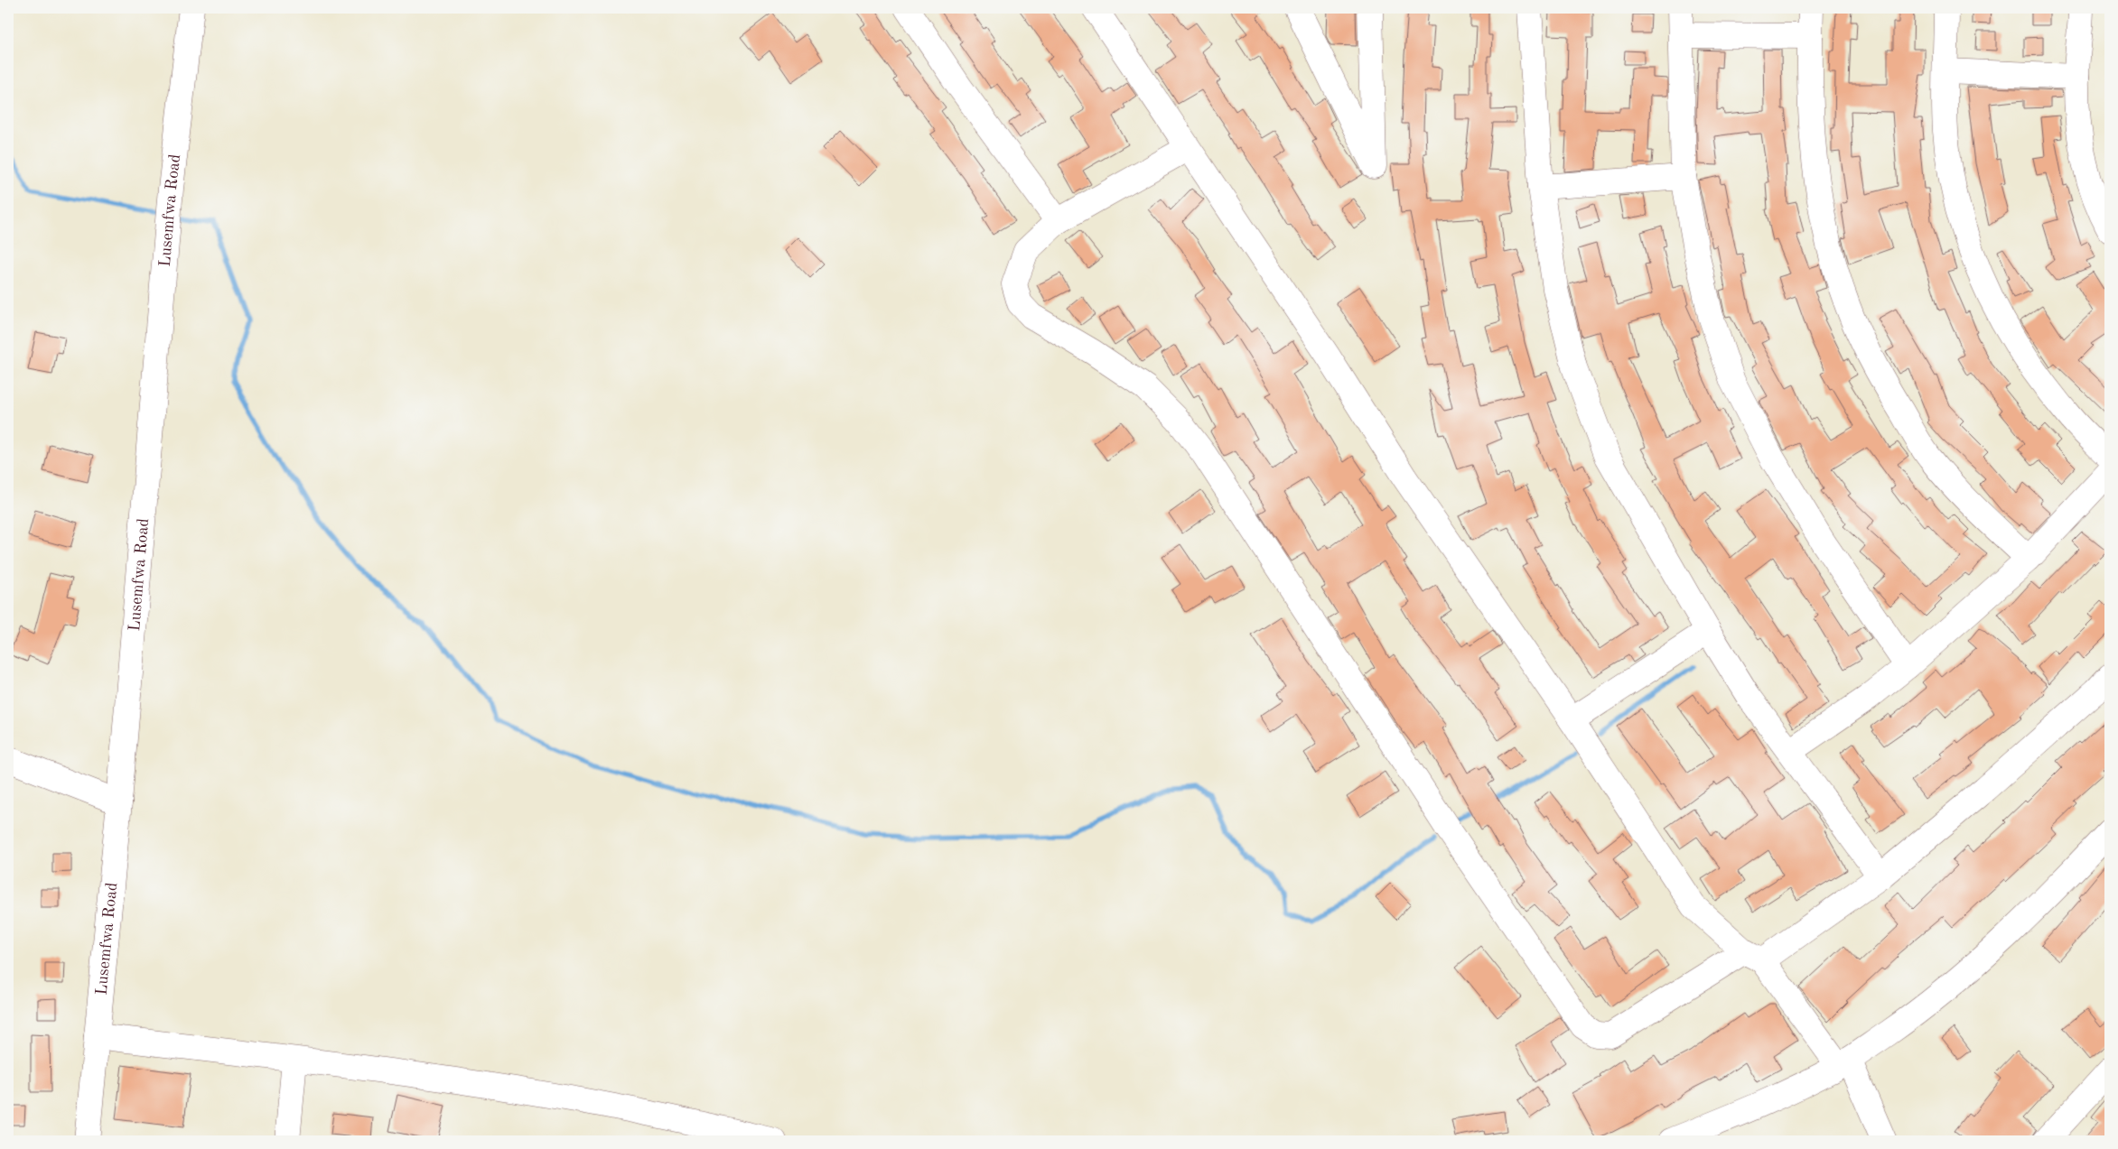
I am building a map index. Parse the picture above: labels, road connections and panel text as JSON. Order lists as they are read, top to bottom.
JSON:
{
  "streets": {
    "street": ["Lusemfwa Road"]
  }
}
